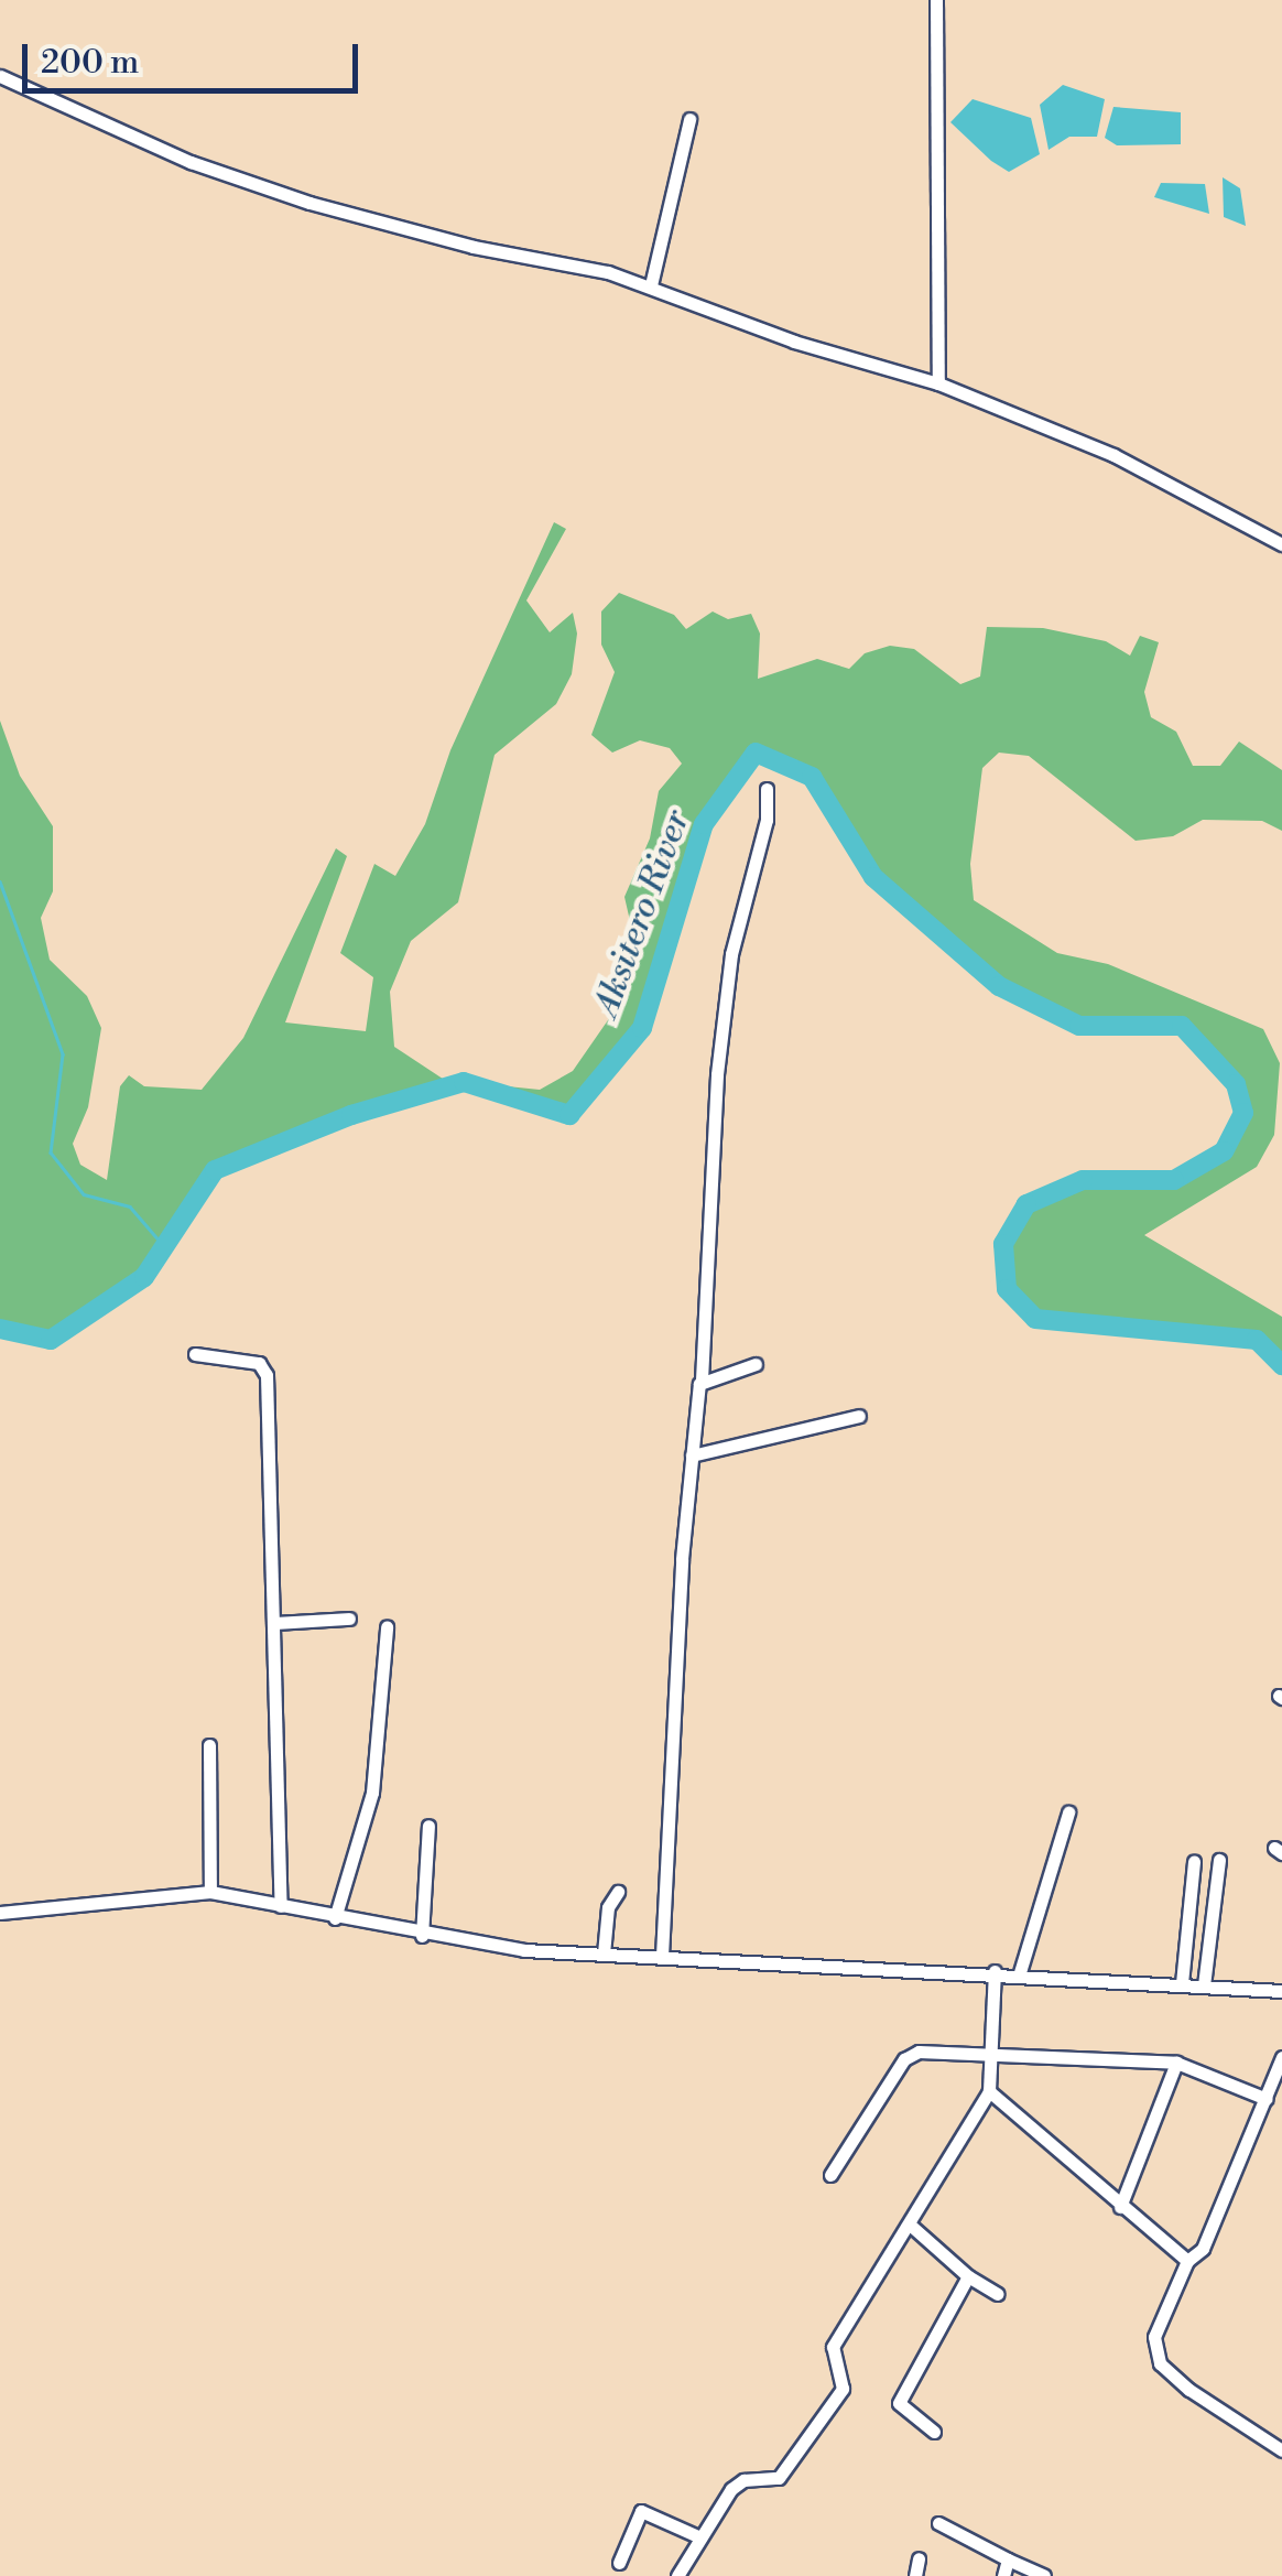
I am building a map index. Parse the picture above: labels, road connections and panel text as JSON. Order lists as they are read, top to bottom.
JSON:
{
  "water": ["Aksitero River"],
  "scale_bar": "200 m"
}
